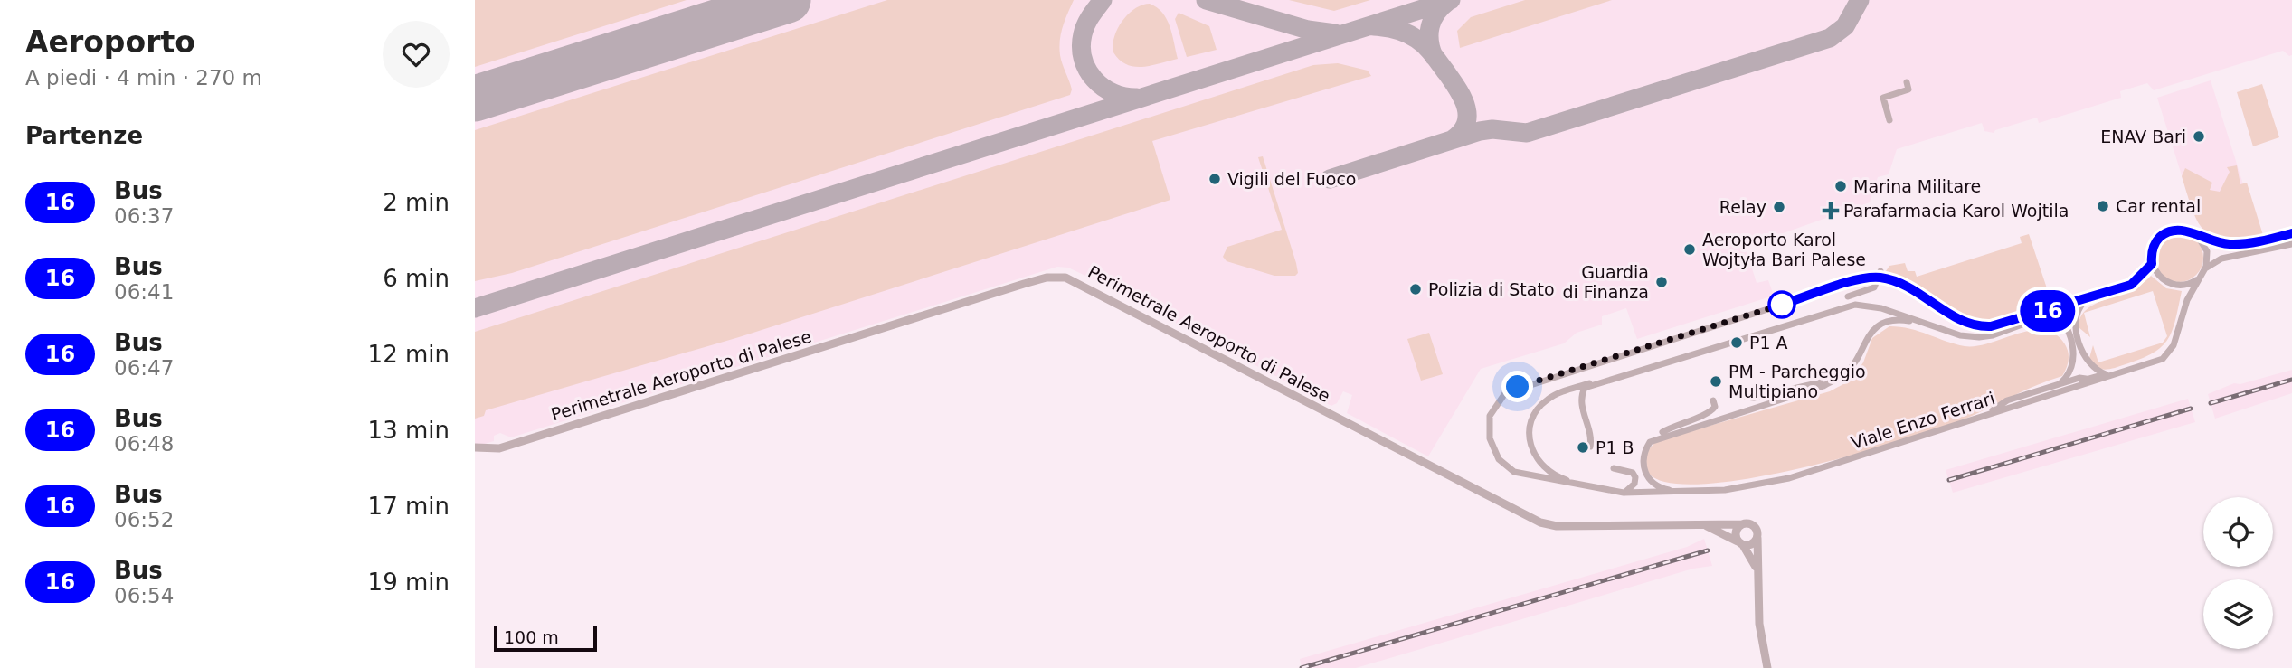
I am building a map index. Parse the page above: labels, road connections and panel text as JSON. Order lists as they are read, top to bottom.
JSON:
{
  "streets": {
    "street": ["Perimetrale Aeroporto di Palese", "Viale Enzo Ferrari"]
  },
  "places": {
    "other": [
      "ENAV Bari",
      "Vigili del Fuoco",
      "Marina Militare",
      "Car rental",
      "Relay",
      "Aeroporto Karol Wojtyła Bari Palese",
      "Guardia di Finanza",
      "Polizia di Stato",
      "P1 A",
      "PM - Parcheggio Multipiano",
      "P1 B"
    ],
    "health": ["Parafarmacia Karol Wojtila"]
  },
  "lines": ["bus line 16"],
  "scale_bar": "100 m",
  "page": {
    "heading": [
      ["Aeroporto", "A piedi · 4 min · 270 m"],
      "Partenze"
    ],
    "on_map": "16",
    "list": [
      {
        "mark": "16",
        "name": "Bus",
        "note": "06:37",
        "value": "2 min"
      },
      {
        "mark": "16",
        "name": "Bus",
        "note": "06:41",
        "value": "6 min"
      },
      {
        "mark": "16",
        "name": "Bus",
        "note": "06:47",
        "value": "12 min"
      },
      {
        "mark": "16",
        "name": "Bus",
        "note": "06:48",
        "value": "13 min"
      },
      {
        "mark": "16",
        "name": "Bus",
        "note": "06:52",
        "value": "17 min"
      },
      {
        "mark": "16",
        "name": "Bus",
        "note": "06:54",
        "value": "19 min"
      }
    ],
    "scale": "100 m"
  }
}
